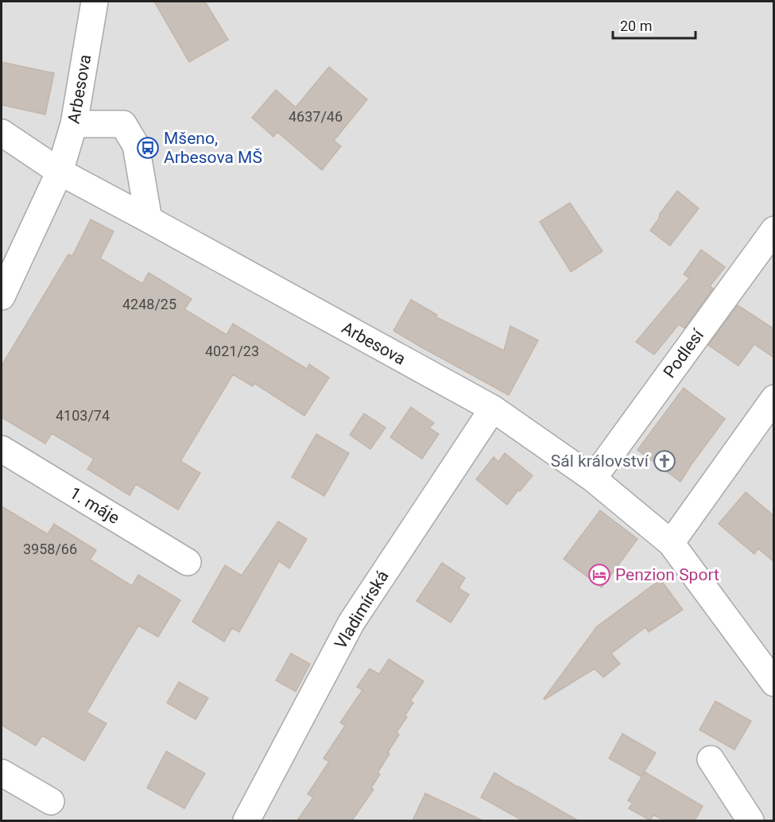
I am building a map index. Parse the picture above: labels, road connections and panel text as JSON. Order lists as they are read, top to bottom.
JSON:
{
  "streets": {
    "street": [
      "Arbesova",
      "Podlesí",
      "1. máje",
      "Vladimírská"
    ]
  },
  "crossings": [
    ["Arbesova", "Podlesí"],
    ["Arbesova", "Vladimírská"]
  ],
  "places": {
    "bus stop": ["Mšeno, Arbesova MŠ"],
    "church": ["Sál království"],
    "hotel": ["Penzion Sport"]
  },
  "house_numbers": [
    "4637/46",
    "4248/25",
    "4021/23",
    "4103/74",
    "3958/66"
  ],
  "scale_bar": "20 m"
}
